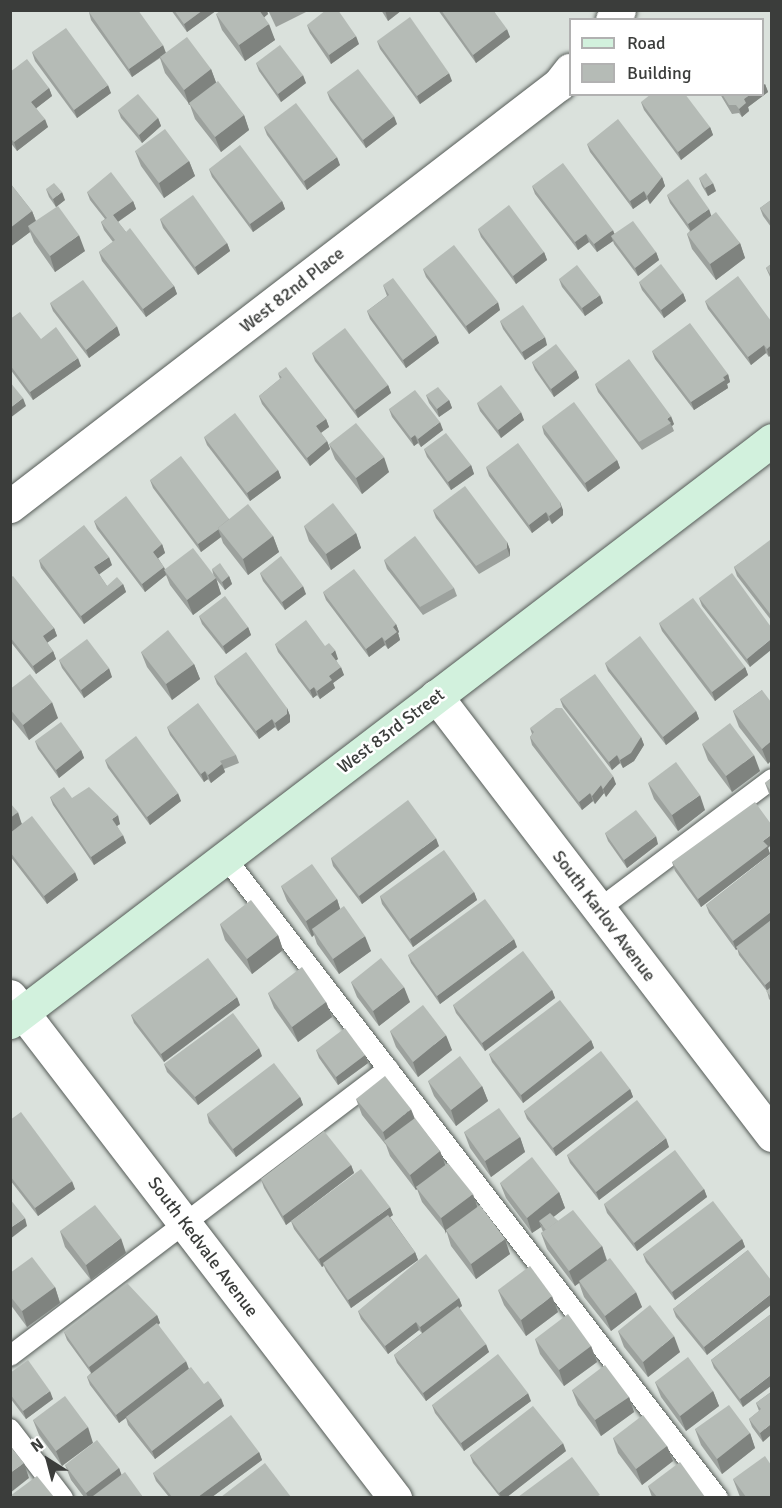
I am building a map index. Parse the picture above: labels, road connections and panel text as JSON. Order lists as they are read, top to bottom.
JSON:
{
  "streets": {
    "street": [
      "West 82nd Place",
      "West 83rd Street",
      "South Karlov Avenue",
      "South Kedvale Avenue"
    ]
  },
  "crossings": [
    ["West 83rd Street", "South Karlov Avenue"],
    ["West 83rd Street", "South Kedvale Avenue"]
  ],
  "legend": ["Road", "Building"],
  "north": "top left"
}
